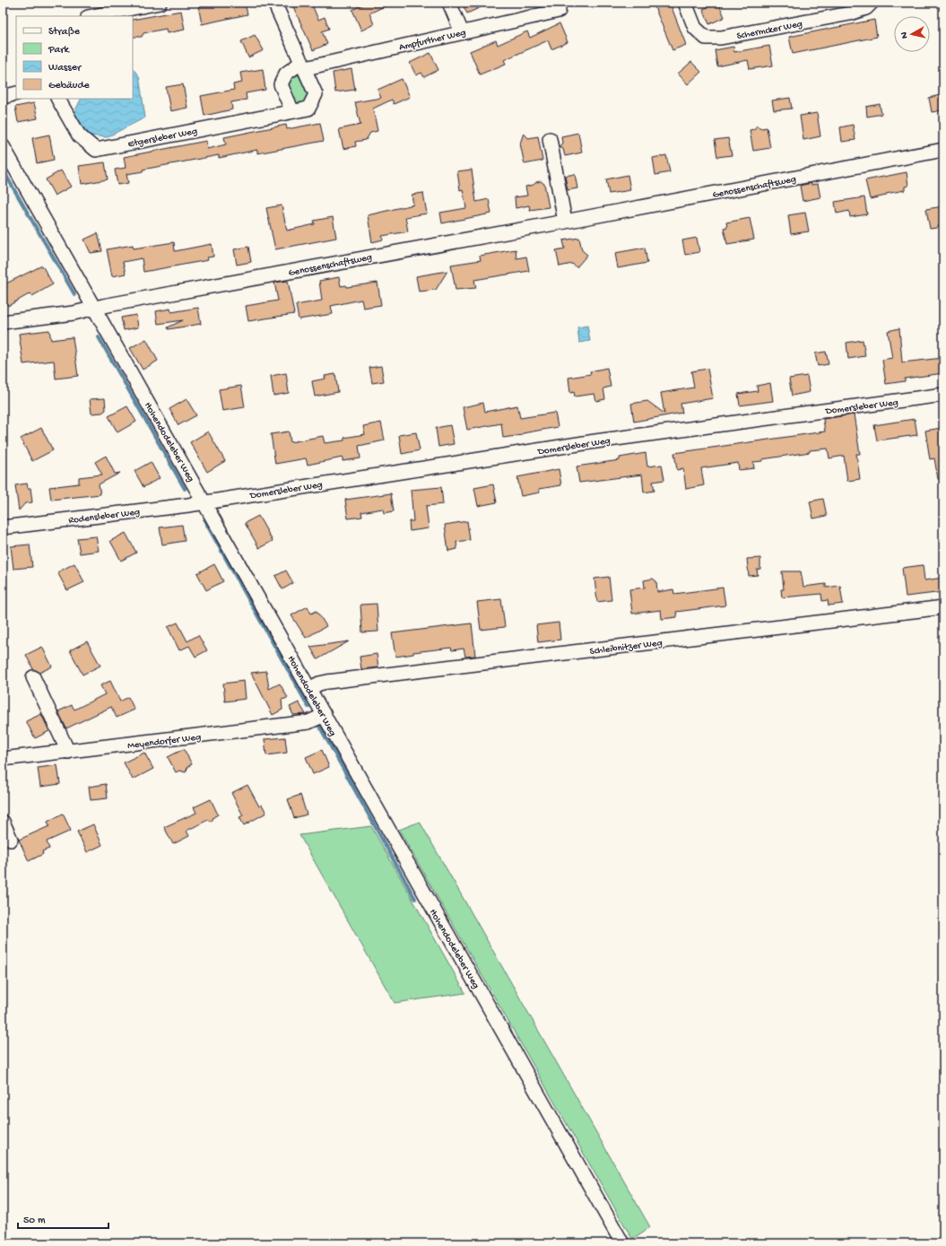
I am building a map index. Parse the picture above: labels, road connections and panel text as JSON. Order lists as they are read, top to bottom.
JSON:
{
  "streets": {
    "street": [
      "Schermcker Weg",
      "Ampfurther Weg",
      "Etgersleber Weg",
      "Genossenschaftsweg",
      "Domersleber Weg",
      "Hohendodeleber Weg",
      "Rodensleber Weg",
      "Schleibnitzer Weg",
      "Meyendorfer Weg"
    ]
  },
  "crossings": [
    ["Ampfurther Weg", "Etgersleber Weg"],
    ["Genossenschaftsweg", "Hohendodeleber Weg"],
    ["Domersleber Weg", "Hohendodeleber Weg"],
    ["Domersleber Weg", "Rodensleber Weg"],
    ["Hohendodeleber Weg", "Rodensleber Weg"],
    ["Hohendodeleber Weg", "Schleibnitzer Weg"],
    ["Hohendodeleber Weg", "Meyendorfer Weg"]
  ],
  "legend": [
    "Straße",
    "Park",
    "Wasser",
    "Gebäude"
  ],
  "scale_bar": "50 m",
  "north": "left"
}
